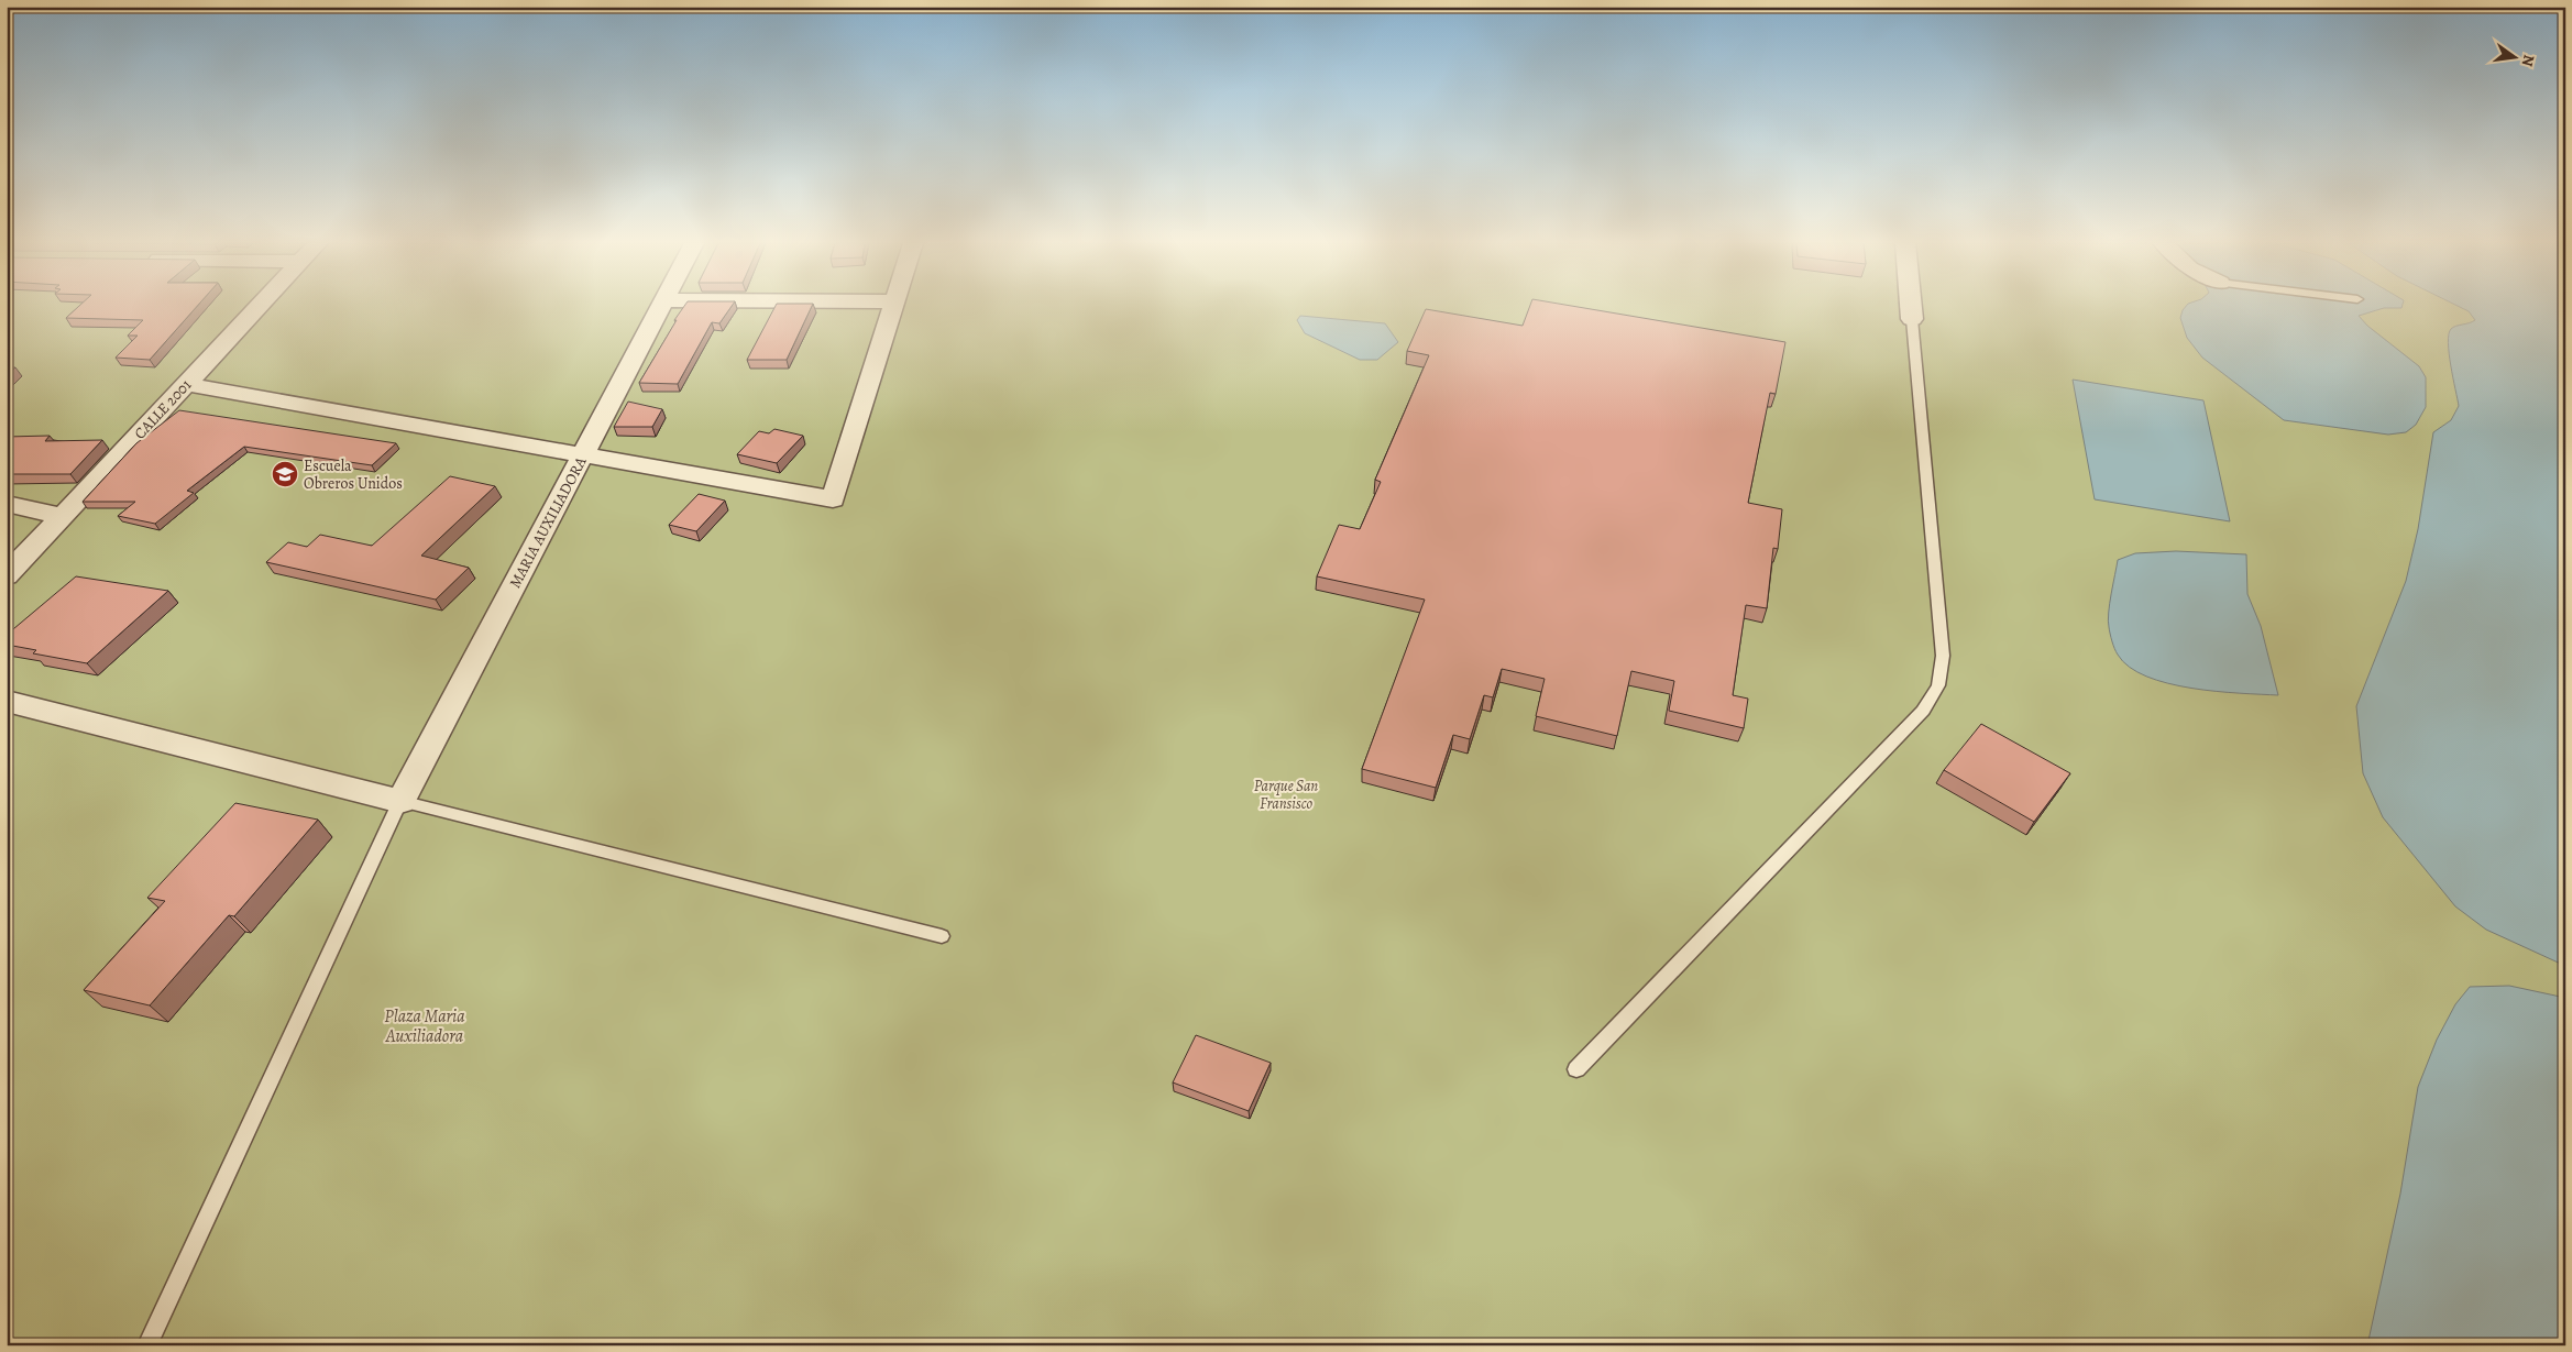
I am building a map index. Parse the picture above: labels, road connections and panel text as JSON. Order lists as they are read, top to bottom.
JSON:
{
  "streets": {
    "street": ["CALLE 2001", "MARIA AUXILIADORA"]
  },
  "parks": ["Parque San Fransisco", "Plaza Maria Auxiliadora"],
  "places": {
    "school or university": ["Escuela Obreros Unidos"]
  },
  "north": "right"
}
